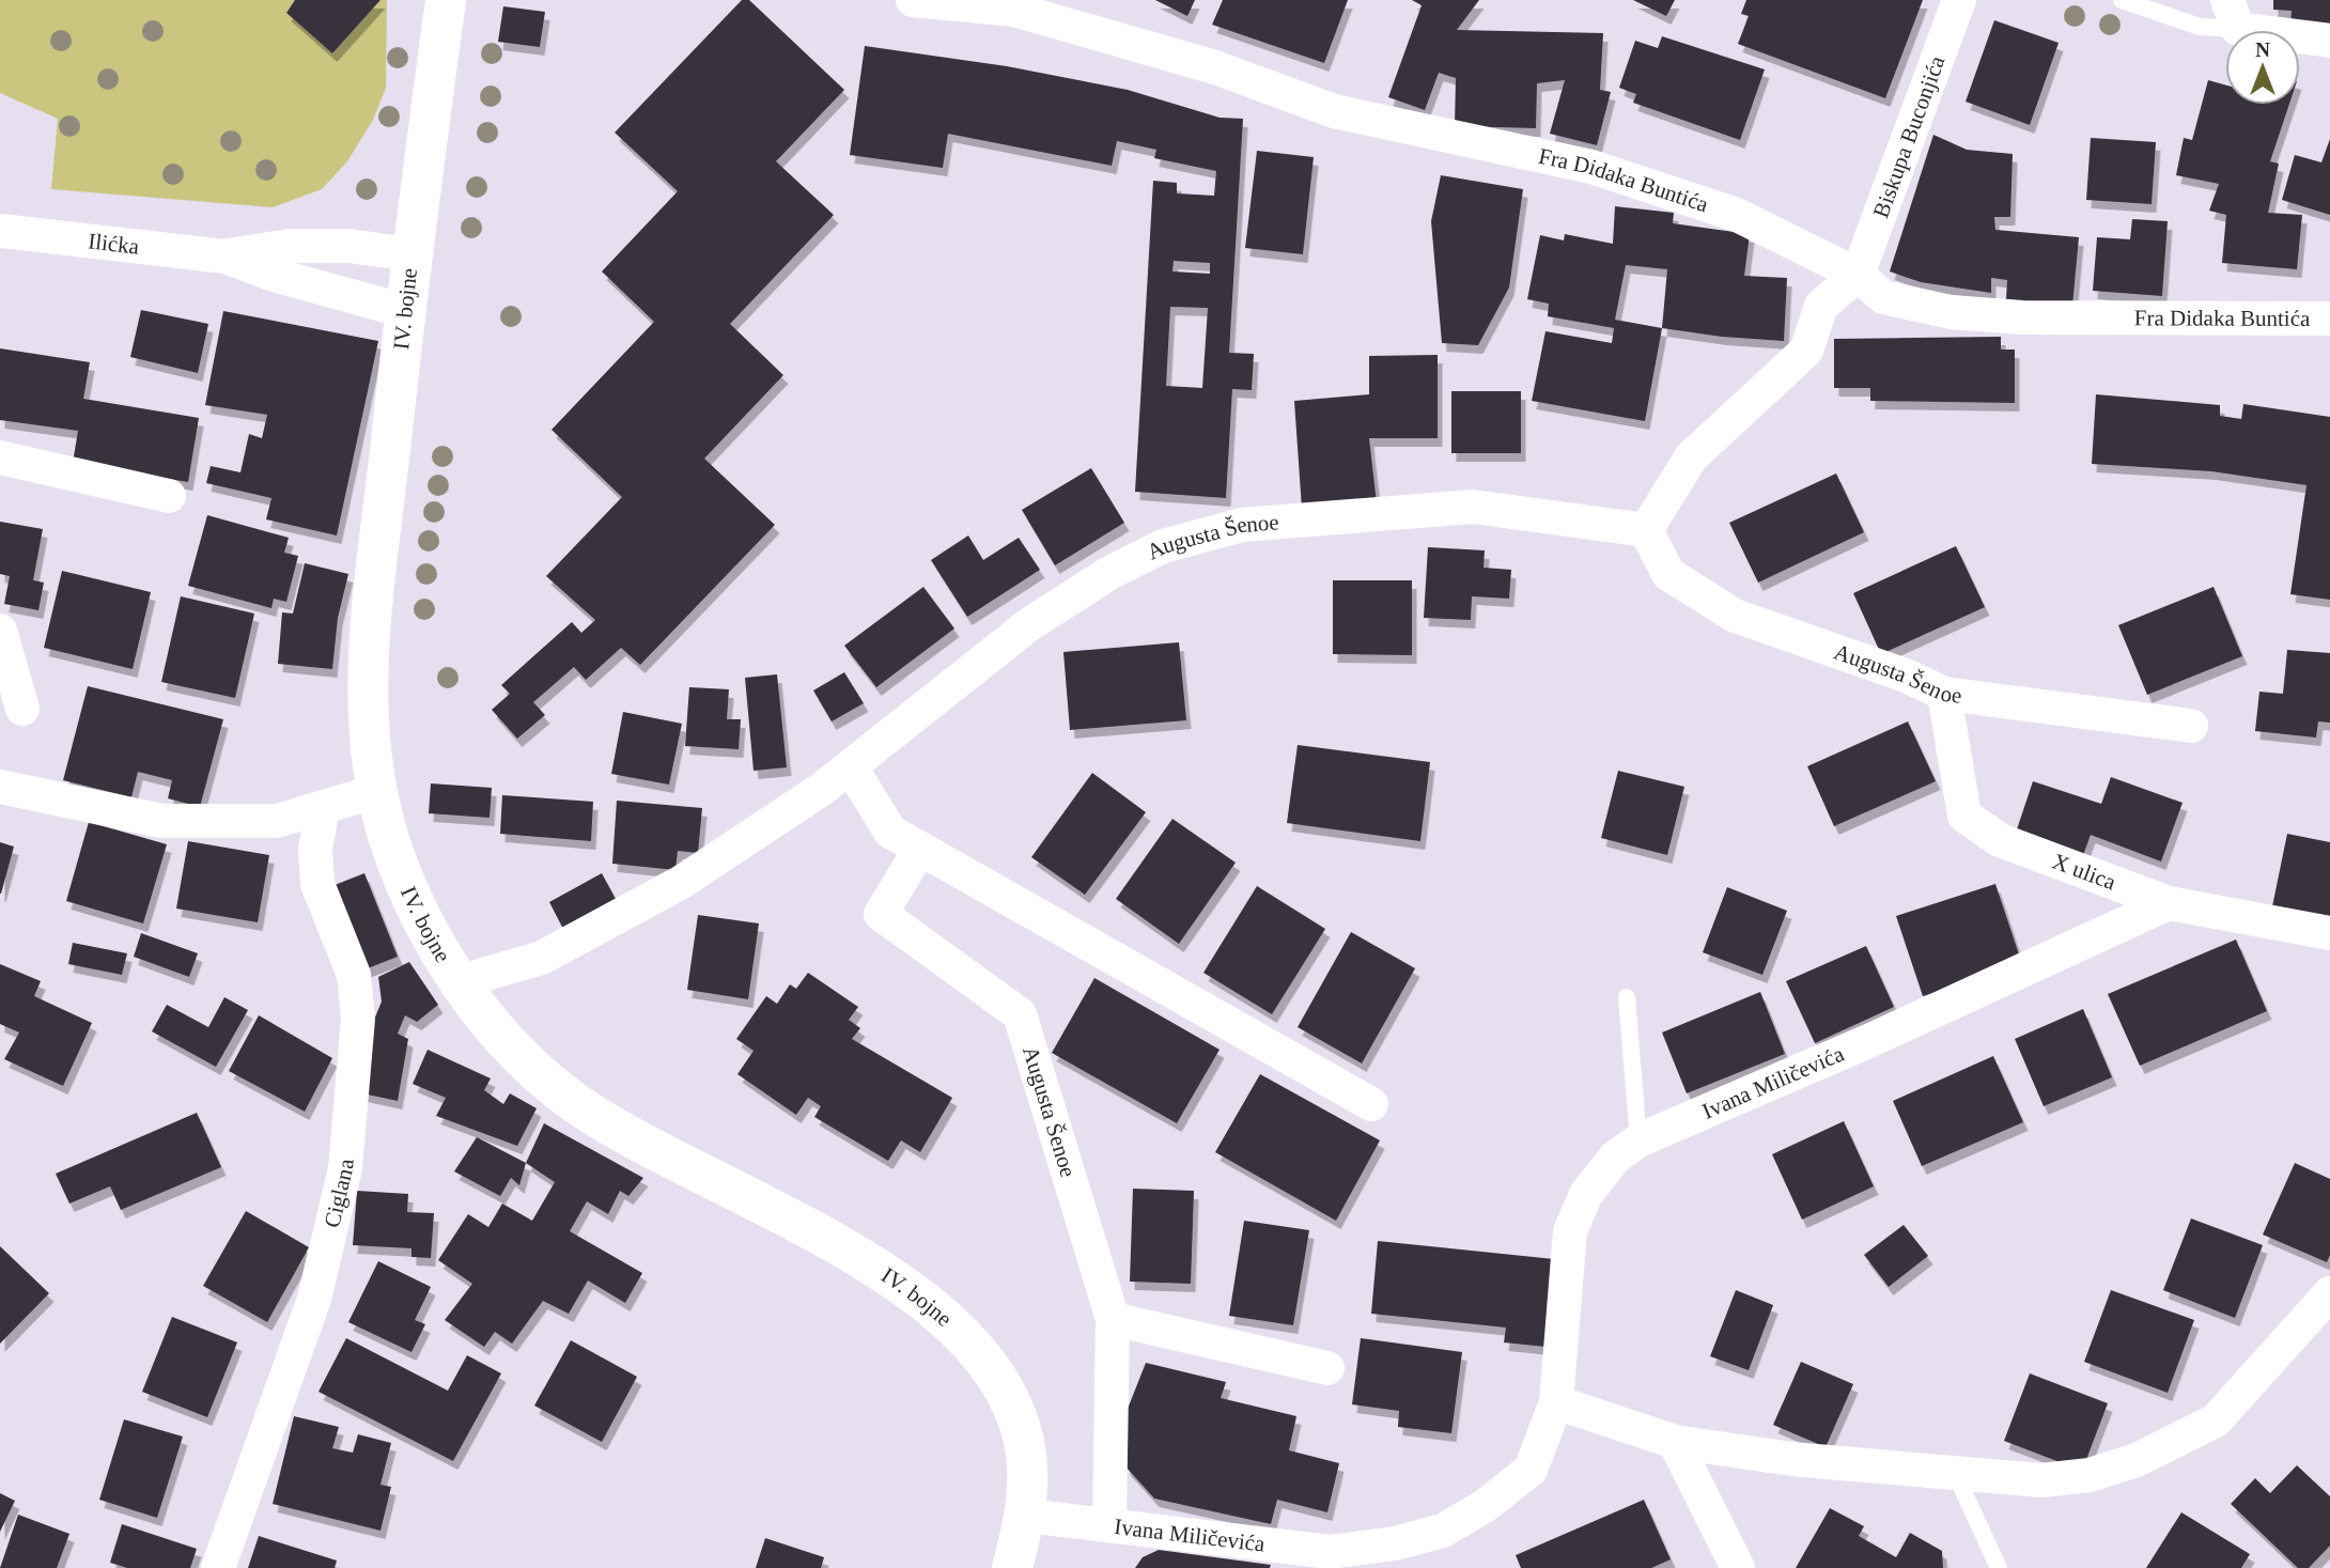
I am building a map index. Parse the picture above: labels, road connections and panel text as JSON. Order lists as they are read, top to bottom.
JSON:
{
  "streets": {
    "main road": ["IV. bojne"],
    "street": [
      "Biskupa Buconjića",
      "Fra Didaka Buntića",
      "Ilićka",
      "Augusta Šenoe",
      "X ulica",
      "Ivana Miličevića",
      "Ciglana"
    ]
  },
  "crossings": [
    ["Biskupa Buconjića", "Fra Didaka Buntića"],
    ["Ilićka", "IV. bojne"],
    ["IV. bojne", "Augusta Šenoe"],
    ["IV. bojne", "Ivana Miličevića"],
    ["Augusta Šenoe", "X ulica"],
    ["Augusta Šenoe", "Ivana Miličevića"],
    ["X ulica", "Ivana Miličevića"]
  ],
  "north": "top"
}
